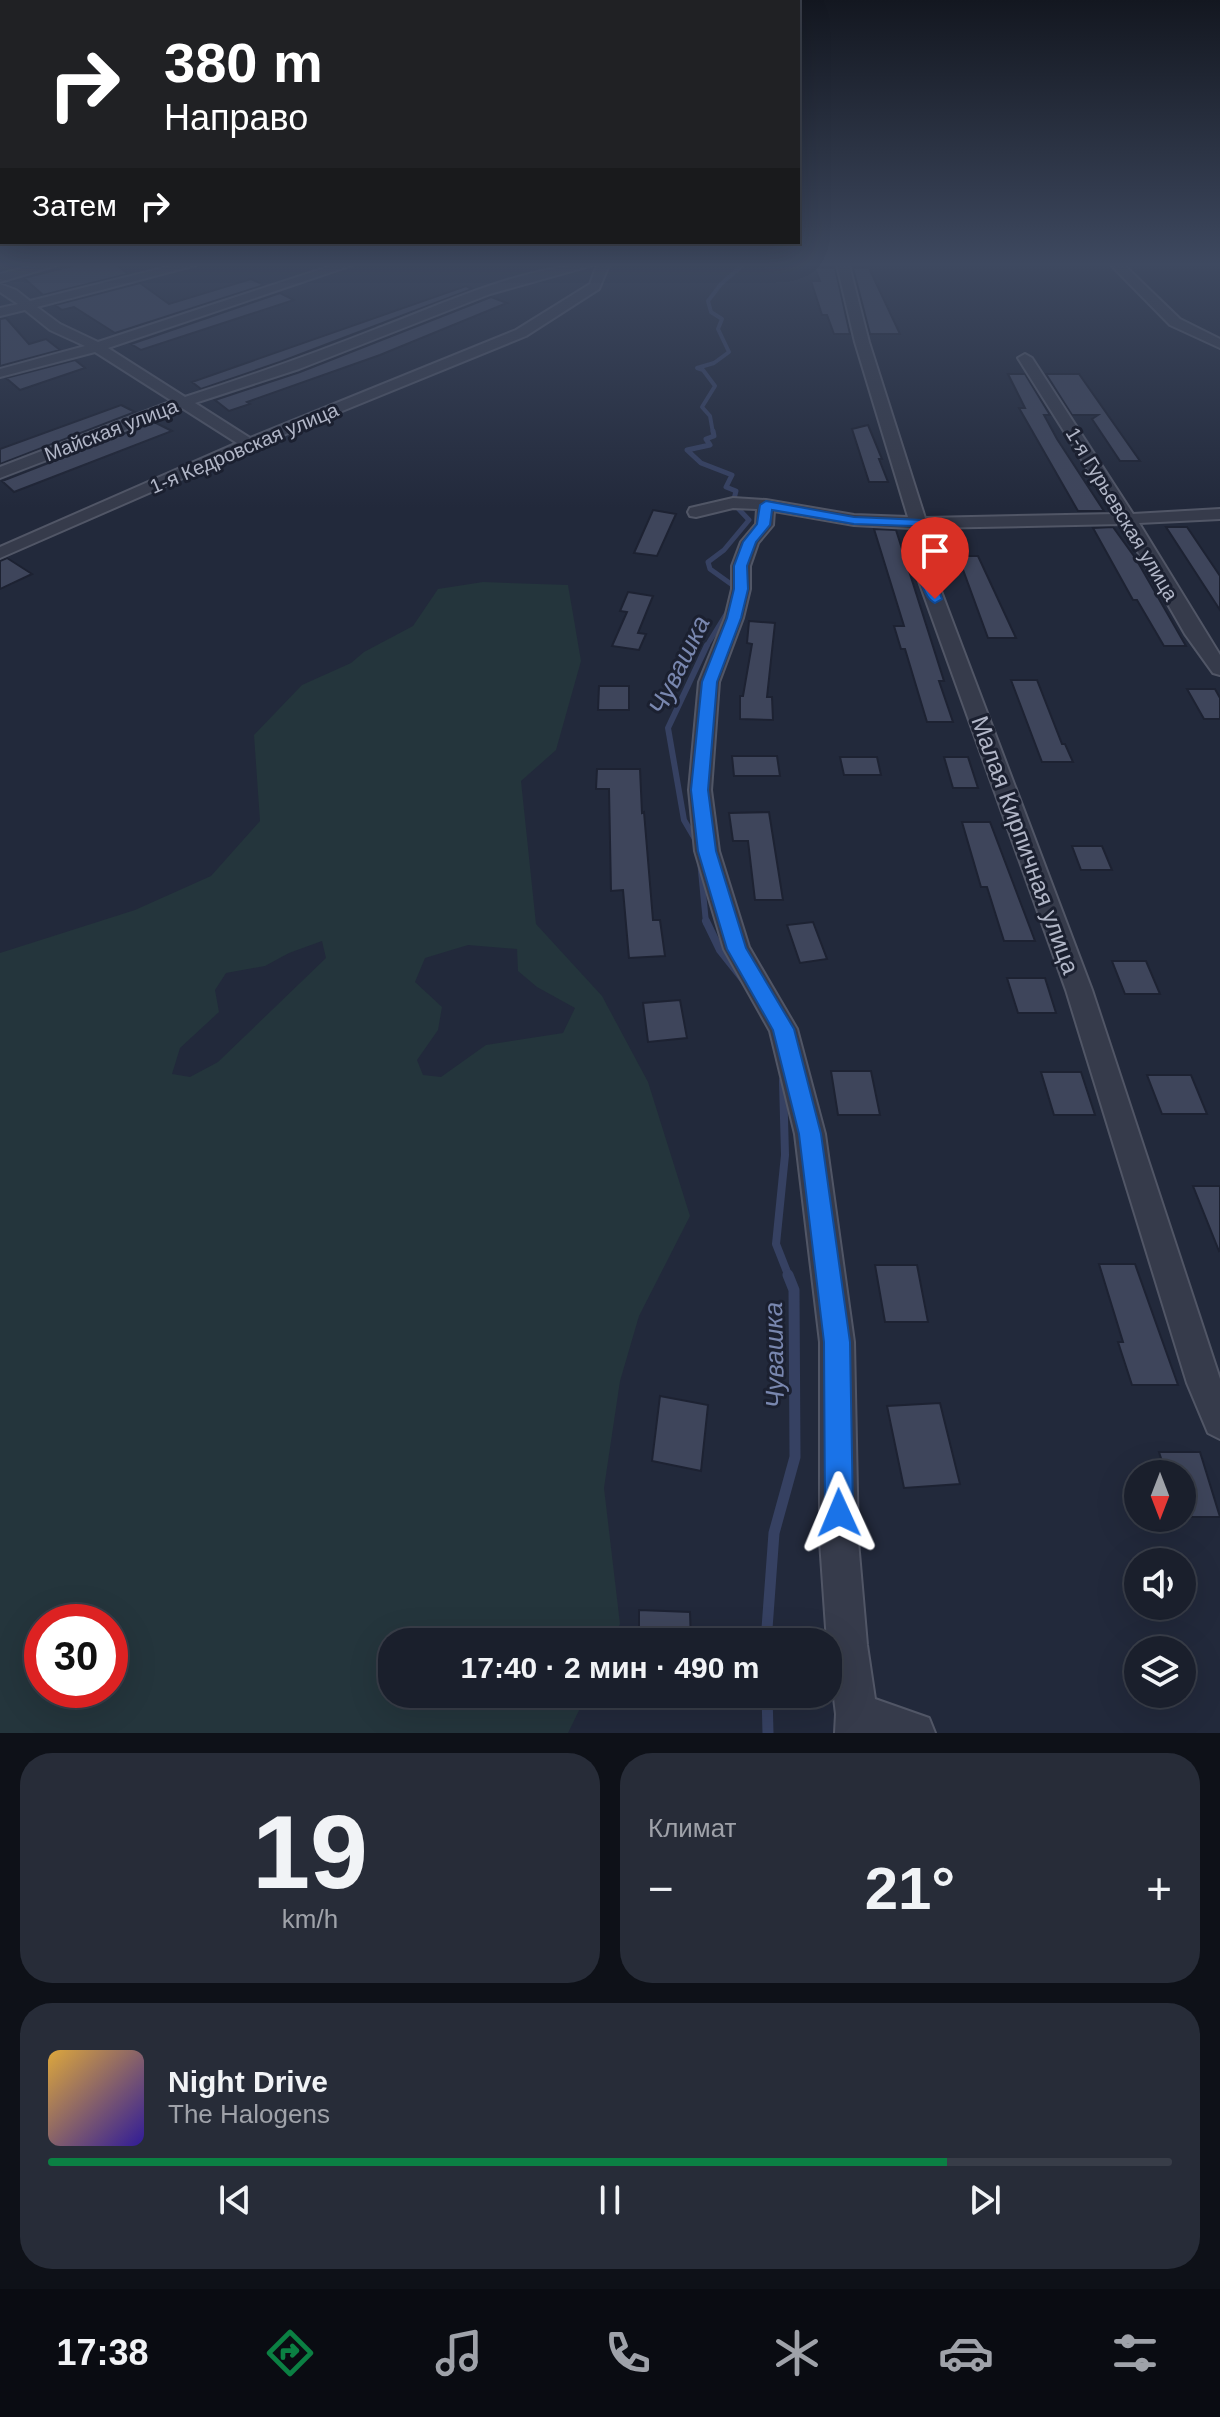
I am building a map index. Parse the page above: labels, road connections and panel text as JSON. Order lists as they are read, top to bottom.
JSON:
{
  "streets": {
    "street": [
      "Майская улица",
      "1-я Кедровская улица",
      "1-я Гурьевская улица",
      "Малая Кирпичная улица"
    ]
  },
  "water": ["Чувашка"],
  "north": "bottom",
  "page": {
    "turn": ["380 m", "Направо"],
    "then": "Затем",
    "limit": "30",
    "trip": "17:40 · 2 мин · 490 m",
    "tile": [
      ["19", "km/h"],
      "Климат"
    ],
    "heat": ["−", "21°", "+"],
    "song": ["Night Drive", "The Halogens"],
    "tabs": "17:38"
  }
}
